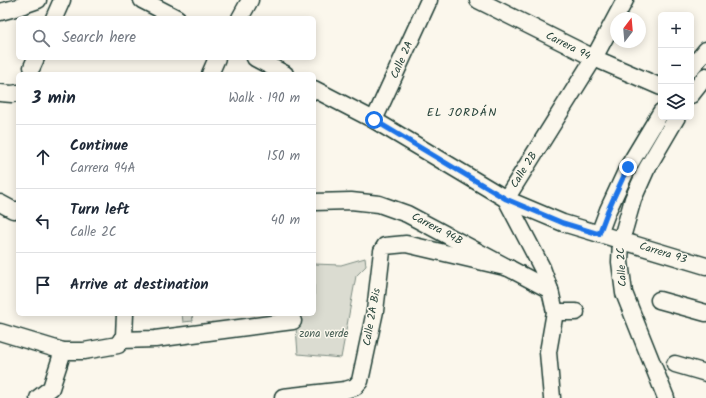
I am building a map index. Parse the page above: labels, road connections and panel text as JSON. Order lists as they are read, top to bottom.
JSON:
{
  "streets": {
    "street": [
      "Carrera 94",
      "Calle 2A",
      "Calle 2B",
      "Carrera 94B",
      "Carrera 93",
      "Calle 2C",
      "Calle 2A Bis"
    ]
  },
  "crossings": [
    ["Carrera 94", "Calle 2B"],
    ["Calle 2A", "Carrera 93"],
    ["Calle 2B", "Carrera 94B"],
    ["Calle 2B", "Carrera 93"],
    ["Carrera 94B", "Calle 2A Bis"],
    ["Carrera 93", "Calle 2C"]
  ],
  "districts": ["EL JORDÁN"],
  "parks": ["zona verde"],
  "north": "top",
  "page": {
    "map_buttons": ["+", "−"],
    "search": "Search here",
    "heading": ["3 min", "Walk · 190 m"],
    "list": [
      ["Continue", "Carrera 94A", "150 m"],
      ["Turn left", "Calle 2C", "40 m"],
      "Arrive at destination"
    ]
  }
}
